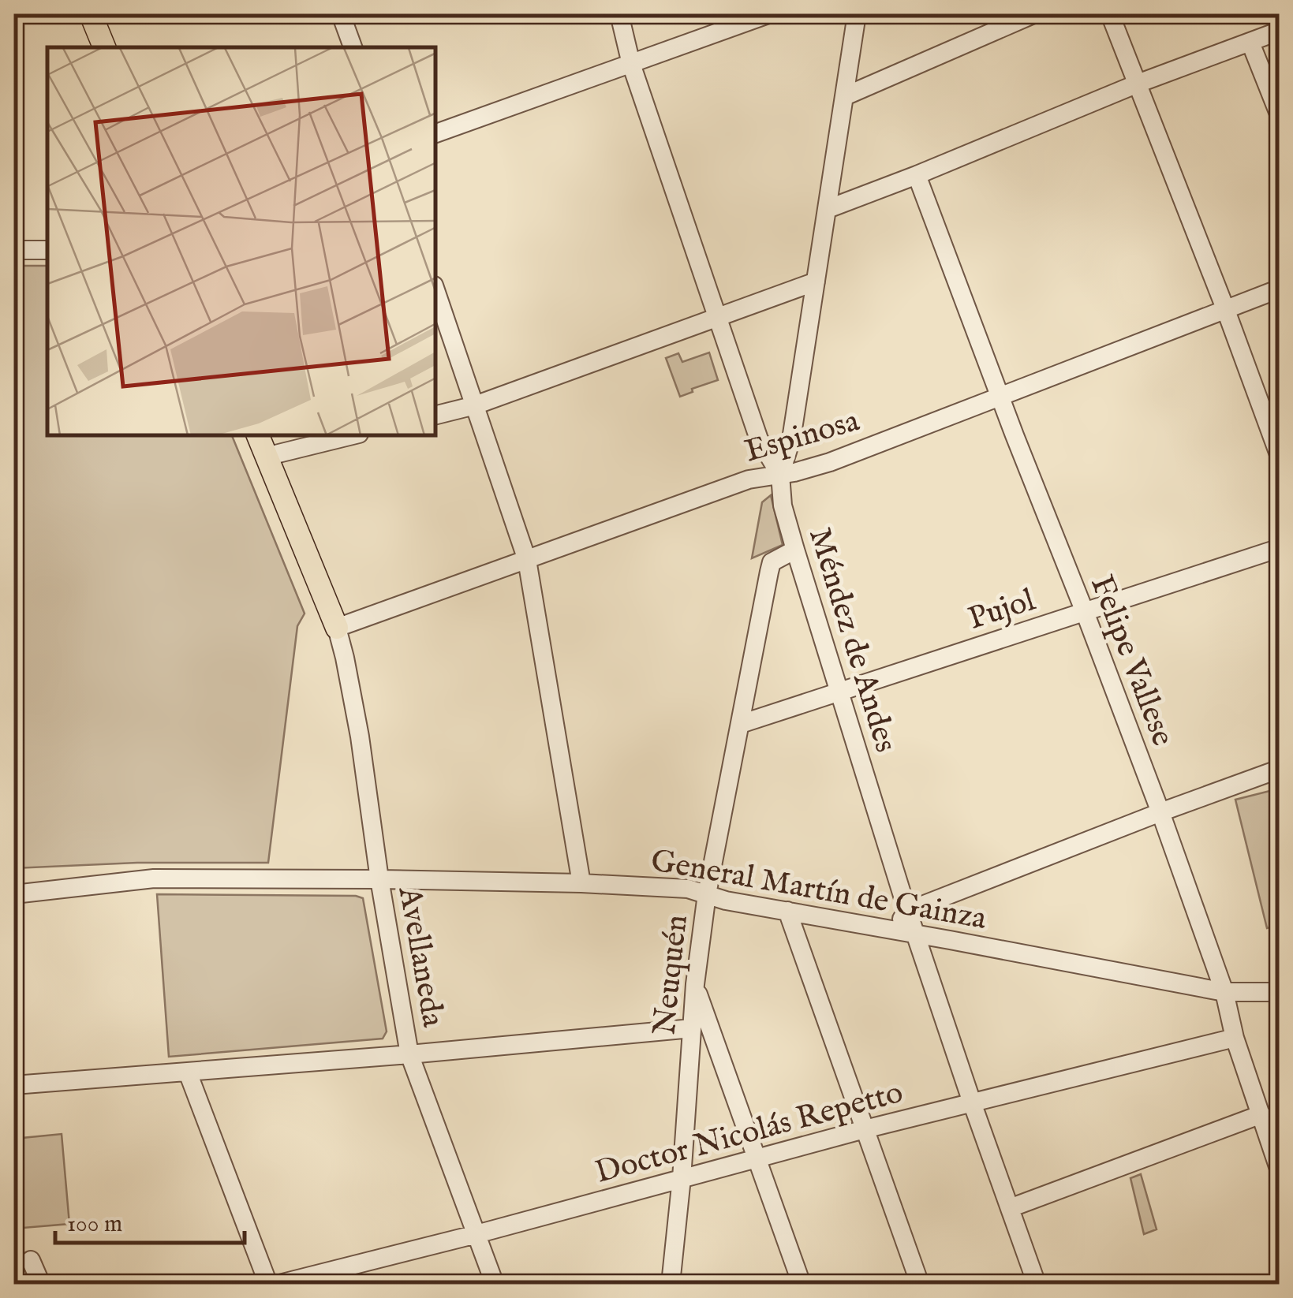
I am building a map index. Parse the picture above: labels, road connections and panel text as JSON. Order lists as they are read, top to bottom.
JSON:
{
  "streets": {
    "street": [
      "Espinosa",
      "Pujol",
      "Méndez de Andes",
      "Felipe Vallese",
      "General Martín de Gainza",
      "Avellaneda",
      "Neuquén",
      "Doctor Nicolás Repetto"
    ]
  },
  "crossings": [
    ["Espinosa", "Méndez de Andes"],
    ["Espinosa", "Felipe Vallese"],
    ["Espinosa", "Avellaneda"],
    ["Pujol", "Méndez de Andes"],
    ["Pujol", "Felipe Vallese"],
    ["Pujol", "Neuquén"],
    ["Méndez de Andes", "General Martín de Gainza"],
    ["Méndez de Andes", "Neuquén"],
    ["Méndez de Andes", "Doctor Nicolás Repetto"],
    ["Felipe Vallese", "General Martín de Gainza"],
    ["Felipe Vallese", "Doctor Nicolás Repetto"],
    ["General Martín de Gainza", "Avellaneda"],
    ["General Martín de Gainza", "Neuquén"],
    ["Avellaneda", "Doctor Nicolás Repetto"],
    ["Neuquén", "Doctor Nicolás Repetto"]
  ],
  "scale_bar": "100 m"
}
